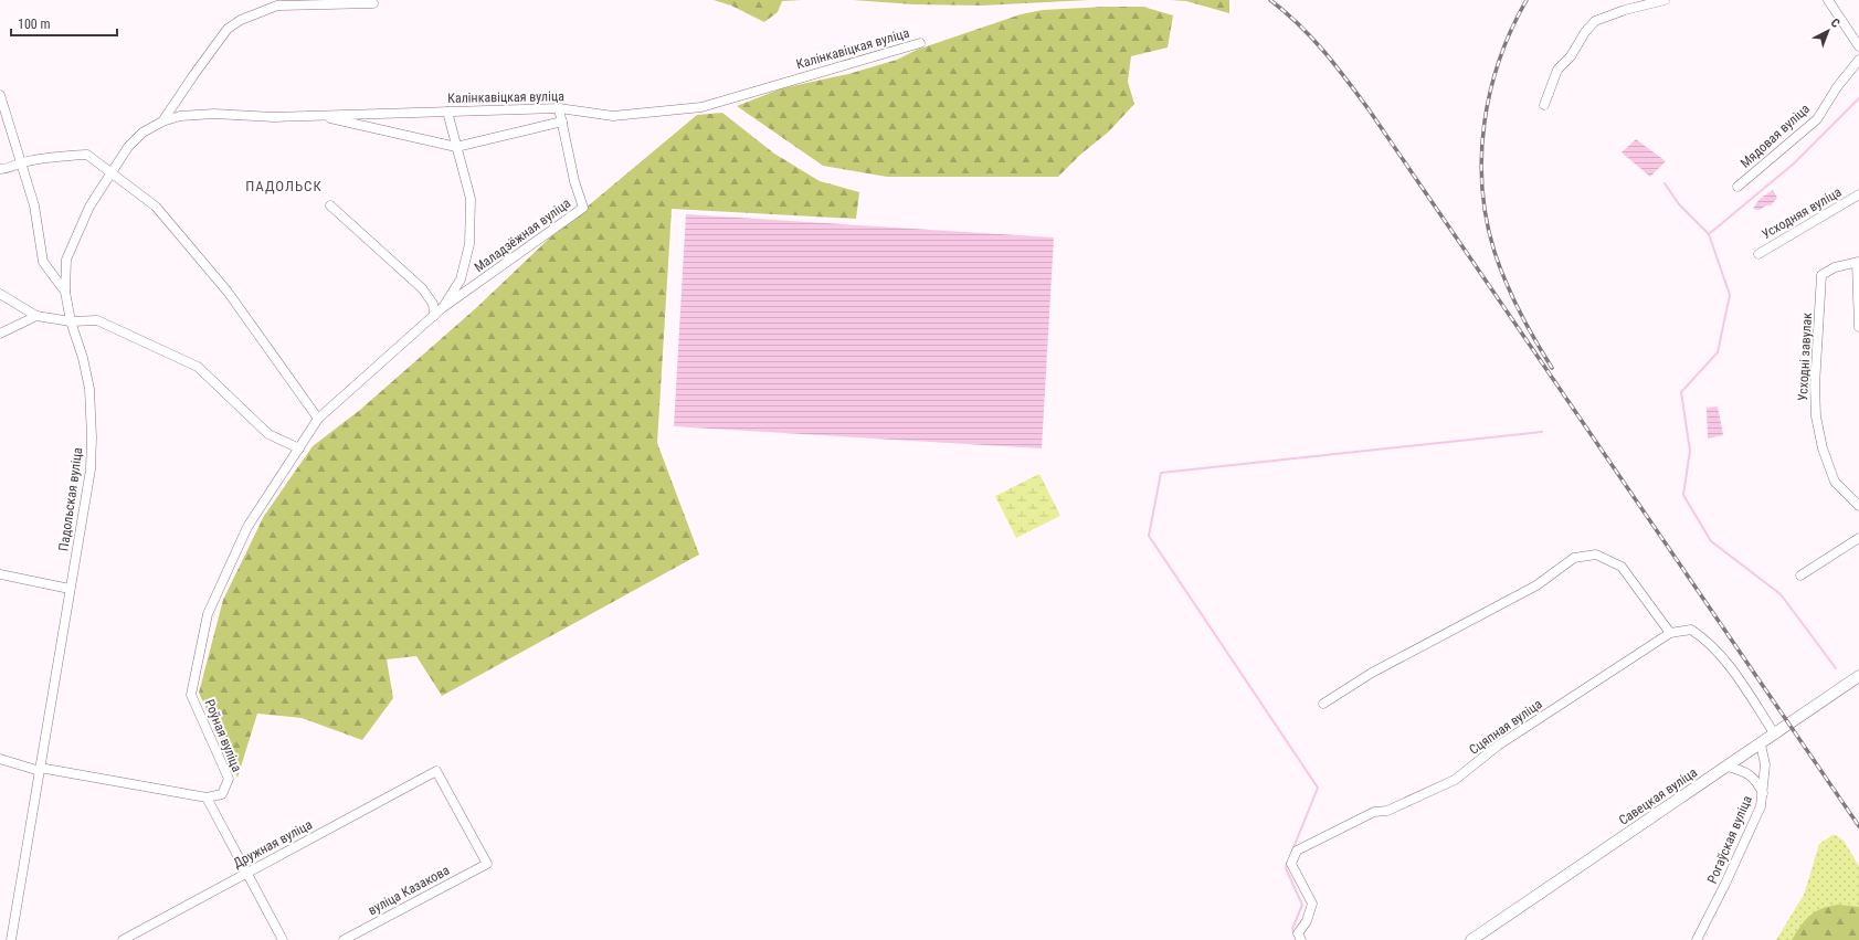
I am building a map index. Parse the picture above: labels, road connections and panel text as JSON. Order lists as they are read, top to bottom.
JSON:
{
  "streets": {
    "main road": ["Савецкая вуліца"],
    "street": [
      "Калінкавіцкая вуліца",
      "Мядовая вуліца",
      "Усходняя вуліца",
      "Маладзёжная вуліца",
      "Усходні завулак",
      "Падольская вуліца",
      "Сцяпная вуліца",
      "Роўная вуліца",
      "Рогаўская вуліца",
      "Дружная вуліца",
      "вуліца Казакова"
    ]
  },
  "crossings": [
    ["Калінкавіцкая вуліца", "Падольская вуліца"],
    ["Маладзёжная вуліца", "Роўная вуліца"],
    ["Сцяпная вуліца", "Савецкая вуліца"],
    ["Савецкая вуліца", "Рогаўская вуліца"],
    ["Дружная вуліца", "вуліца Казакова"]
  ],
  "districts": ["ПАДОЛЬСК"],
  "scale_bar": "100 m",
  "north": "top right"
}
